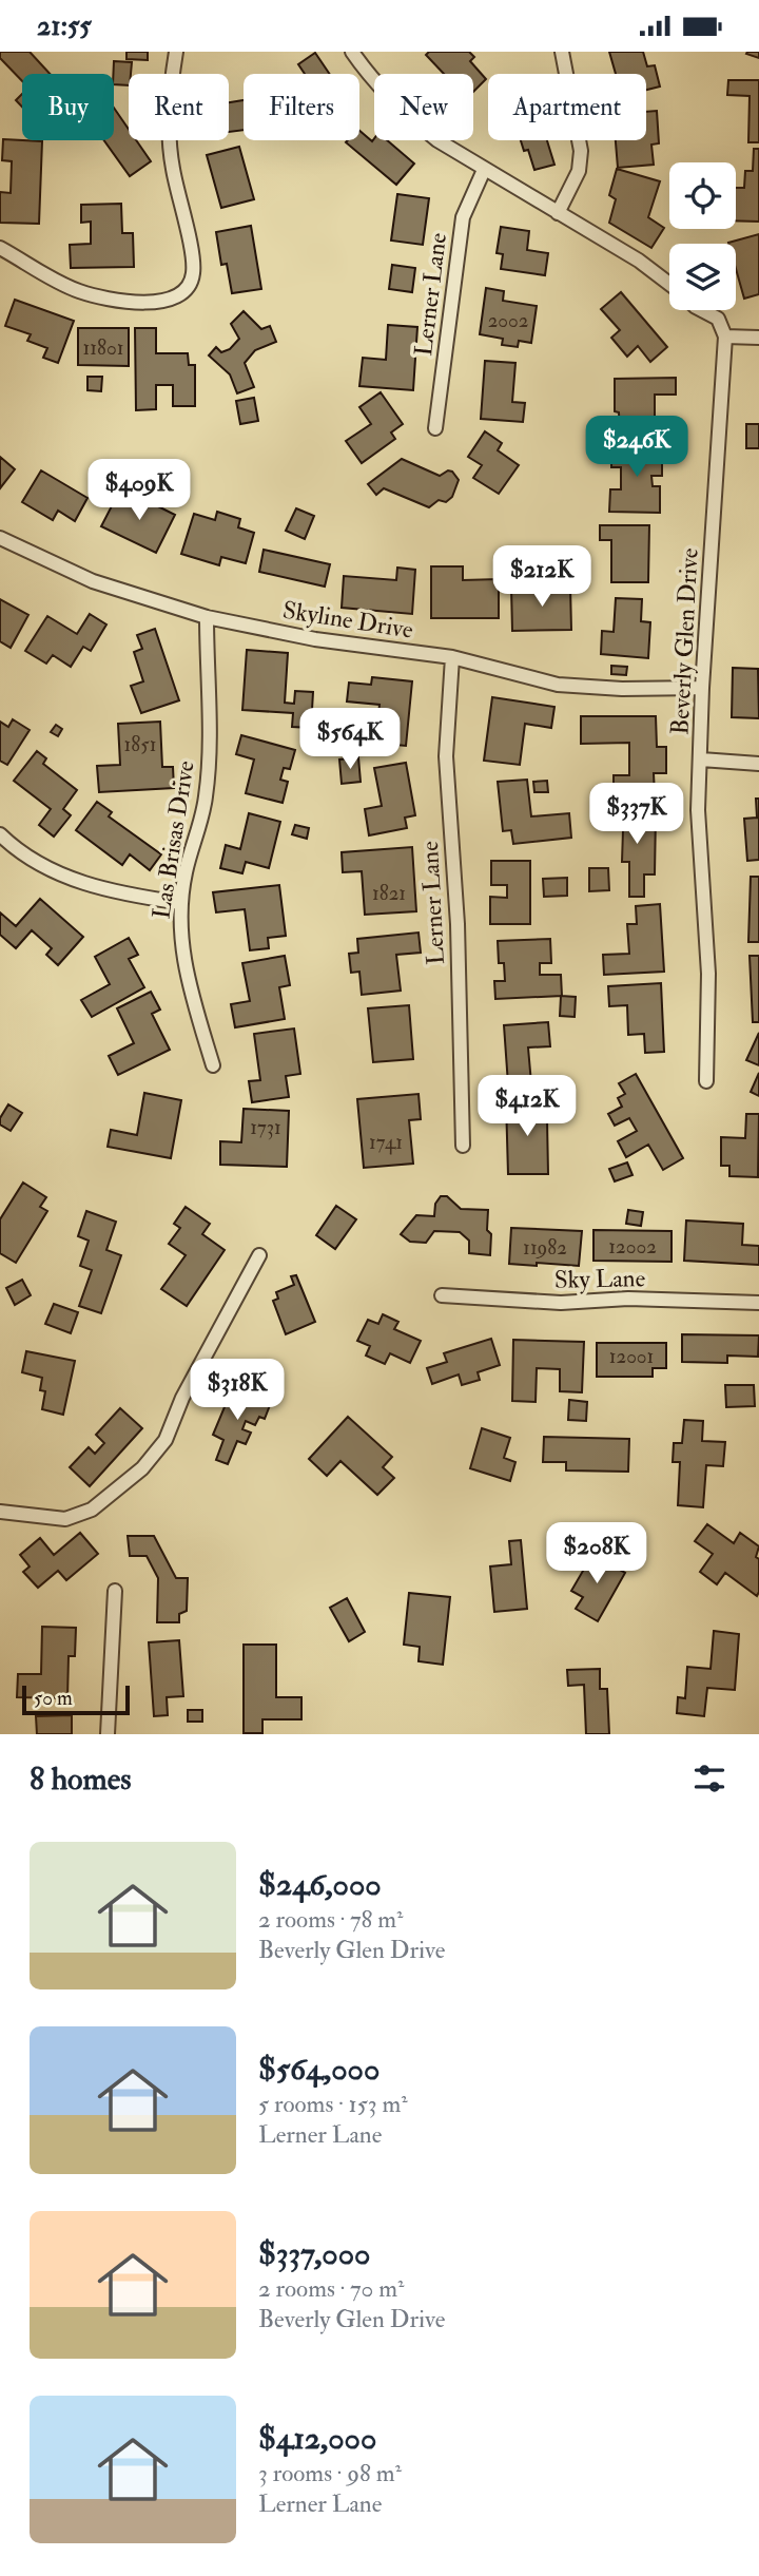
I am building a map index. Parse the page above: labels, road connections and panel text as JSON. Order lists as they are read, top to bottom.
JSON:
{
  "streets": {
    "street": [
      "Lerner Lane",
      "Skyline Drive",
      "Beverly Glen Drive",
      "Las Brisas Drive",
      "Sky Lane"
    ]
  },
  "crossings": [
    ["Lerner Lane", "Skyline Drive"],
    ["Skyline Drive", "Beverly Glen Drive"],
    ["Skyline Drive", "Las Brisas Drive"]
  ],
  "house_numbers": [
    "2002",
    "11801",
    "1851",
    "1821",
    "1731",
    "1741",
    "12002",
    "11982",
    "12001"
  ],
  "scale_bar": "50 m",
  "page": {
    "status": "21:55",
    "chip": [
      "Buy",
      "Rent",
      "Filters",
      "New",
      "Apartment"
    ],
    "price": [
      "$246K",
      "$409K",
      "$212K",
      "$564K",
      "$337K",
      "$412K",
      "$318K",
      "$208K"
    ],
    "scale": "50 m",
    "heading": "8 homes",
    "list": [
      {
        "name": "$246,000",
        "note": "2 rooms · 78 m² · Beverly Glen Drive"
      },
      {
        "name": "$564,000",
        "note": "5 rooms · 153 m² · Lerner Lane"
      },
      {
        "name": "$337,000",
        "note": "2 rooms · 70 m² · Beverly Glen Drive"
      },
      {
        "name": "$412,000",
        "note": "3 rooms · 98 m² · Lerner Lane"
      }
    ]
  }
}
